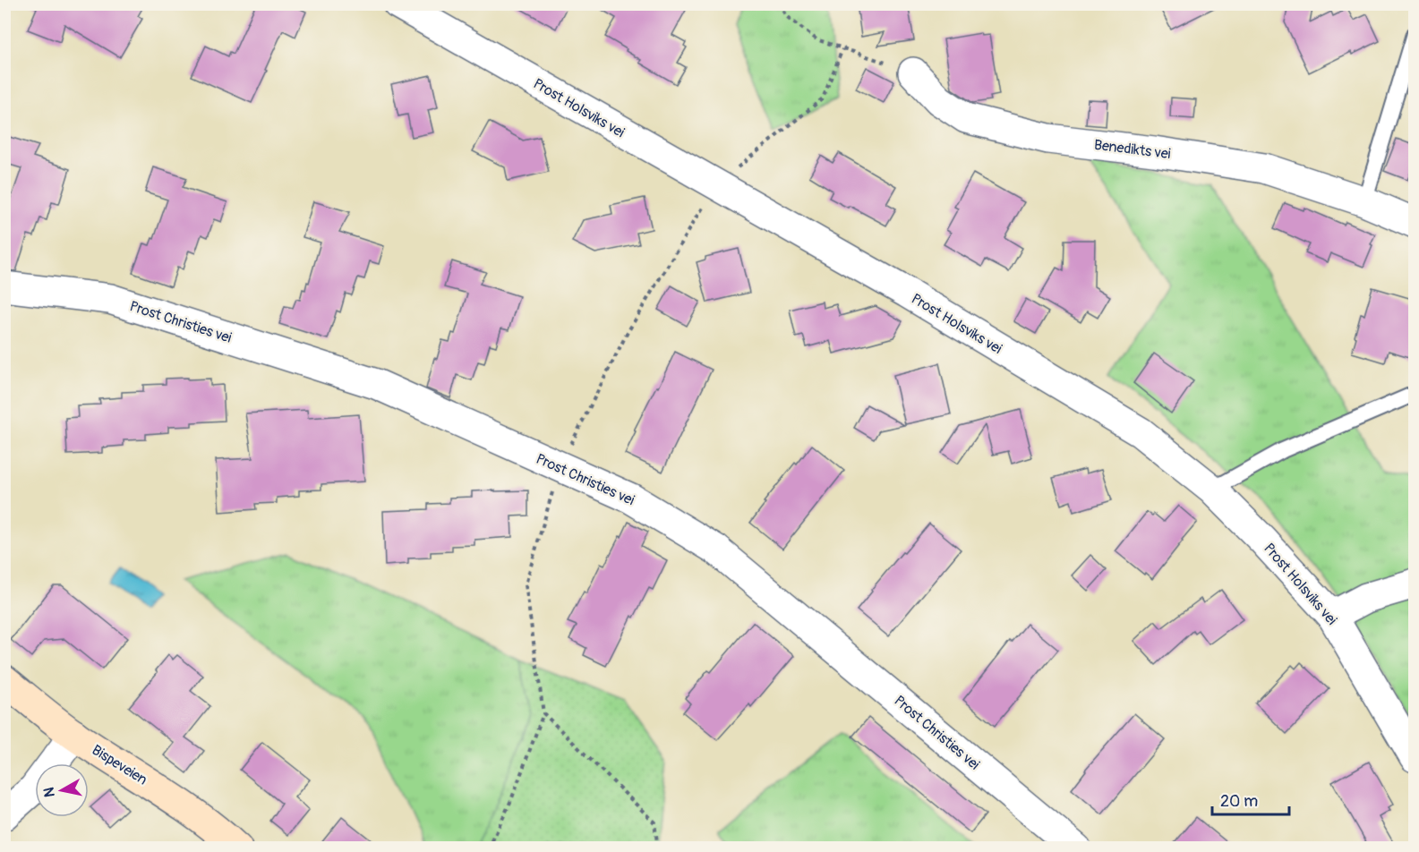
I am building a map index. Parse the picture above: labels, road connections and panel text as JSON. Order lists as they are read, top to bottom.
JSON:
{
  "streets": {
    "street": [
      "Prost Holsviks vei",
      "Benedikts vei",
      "Prost Christies vei",
      "Bispeveien"
    ]
  },
  "scale_bar": "20 m",
  "north": "left"
}
